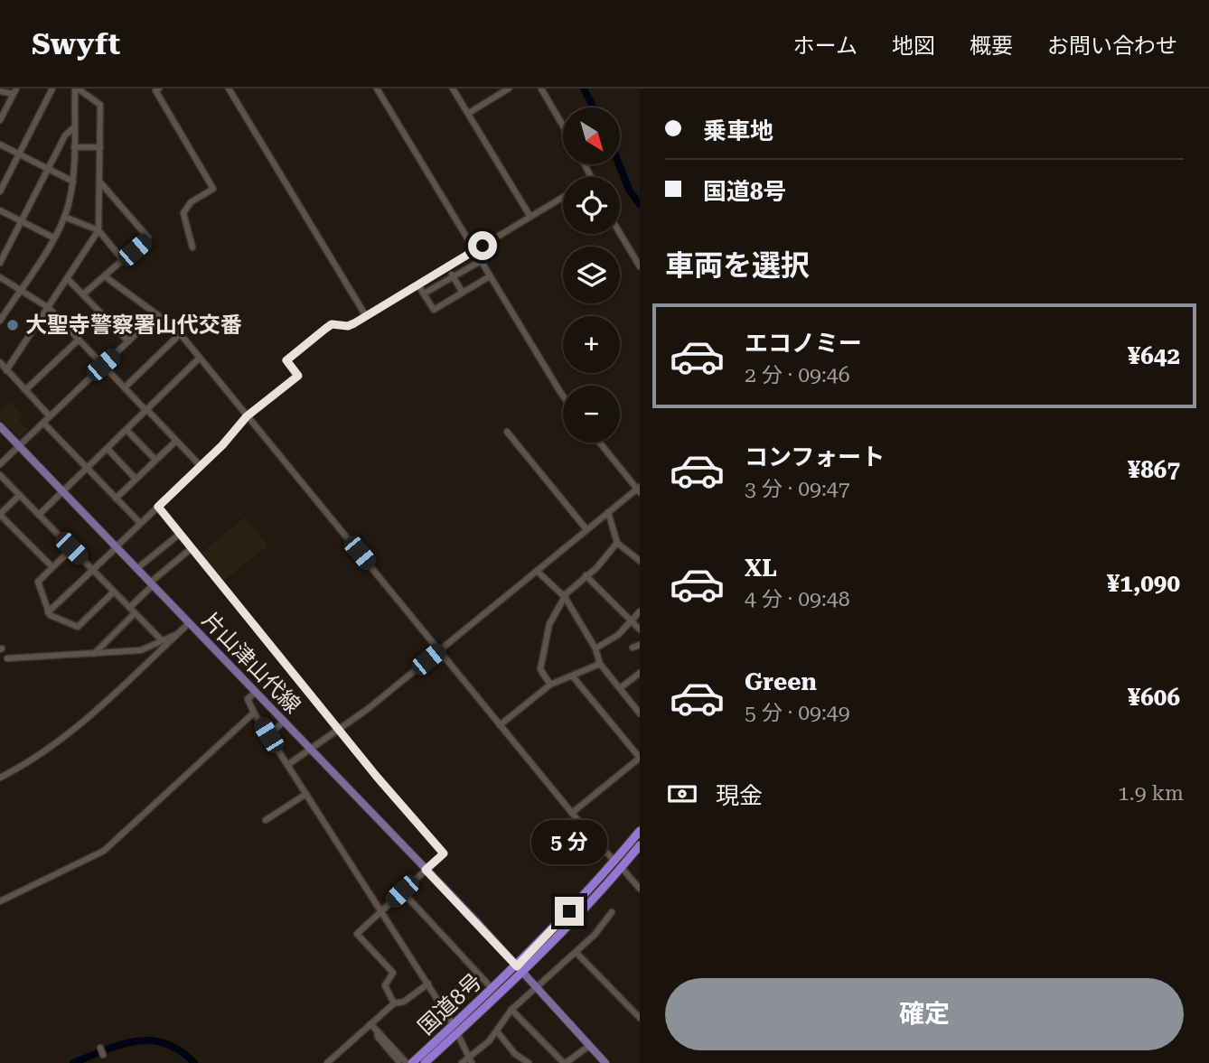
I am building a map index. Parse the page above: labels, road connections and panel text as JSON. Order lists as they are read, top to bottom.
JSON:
{
  "streets": {
    "highway": ["国道8号"],
    "main road": ["片山津山代線"]
  },
  "crossings": [
    ["片山津山代線", "国道8号"]
  ],
  "places": ["大聖寺警察署山代交番"],
  "north": "bottom right",
  "page": {
    "header": "Swyft",
    "nav": [
      "ホーム",
      "地図",
      "概要",
      "お問い合わせ"
    ],
    "banner": ["乗車地", "国道8号"],
    "map_buttons": ["+", "−"],
    "heading": "車両を選択",
    "list": [
      {
        "name": "エコノミー",
        "note": "2 分 · 09:46",
        "value": "¥642"
      },
      {
        "name": "コンフォート",
        "note": "3 分 · 09:47",
        "value": "¥867"
      },
      {
        "name": "XL",
        "note": "4 分 · 09:48",
        "value": "¥1,090"
      },
      {
        "name": "Green",
        "note": "5 分 · 09:49",
        "value": "¥606"
      }
    ],
    "pay": ["現金", "1.9 km"],
    "bubble": "5 分",
    "buttons": "確定"
  }
}
